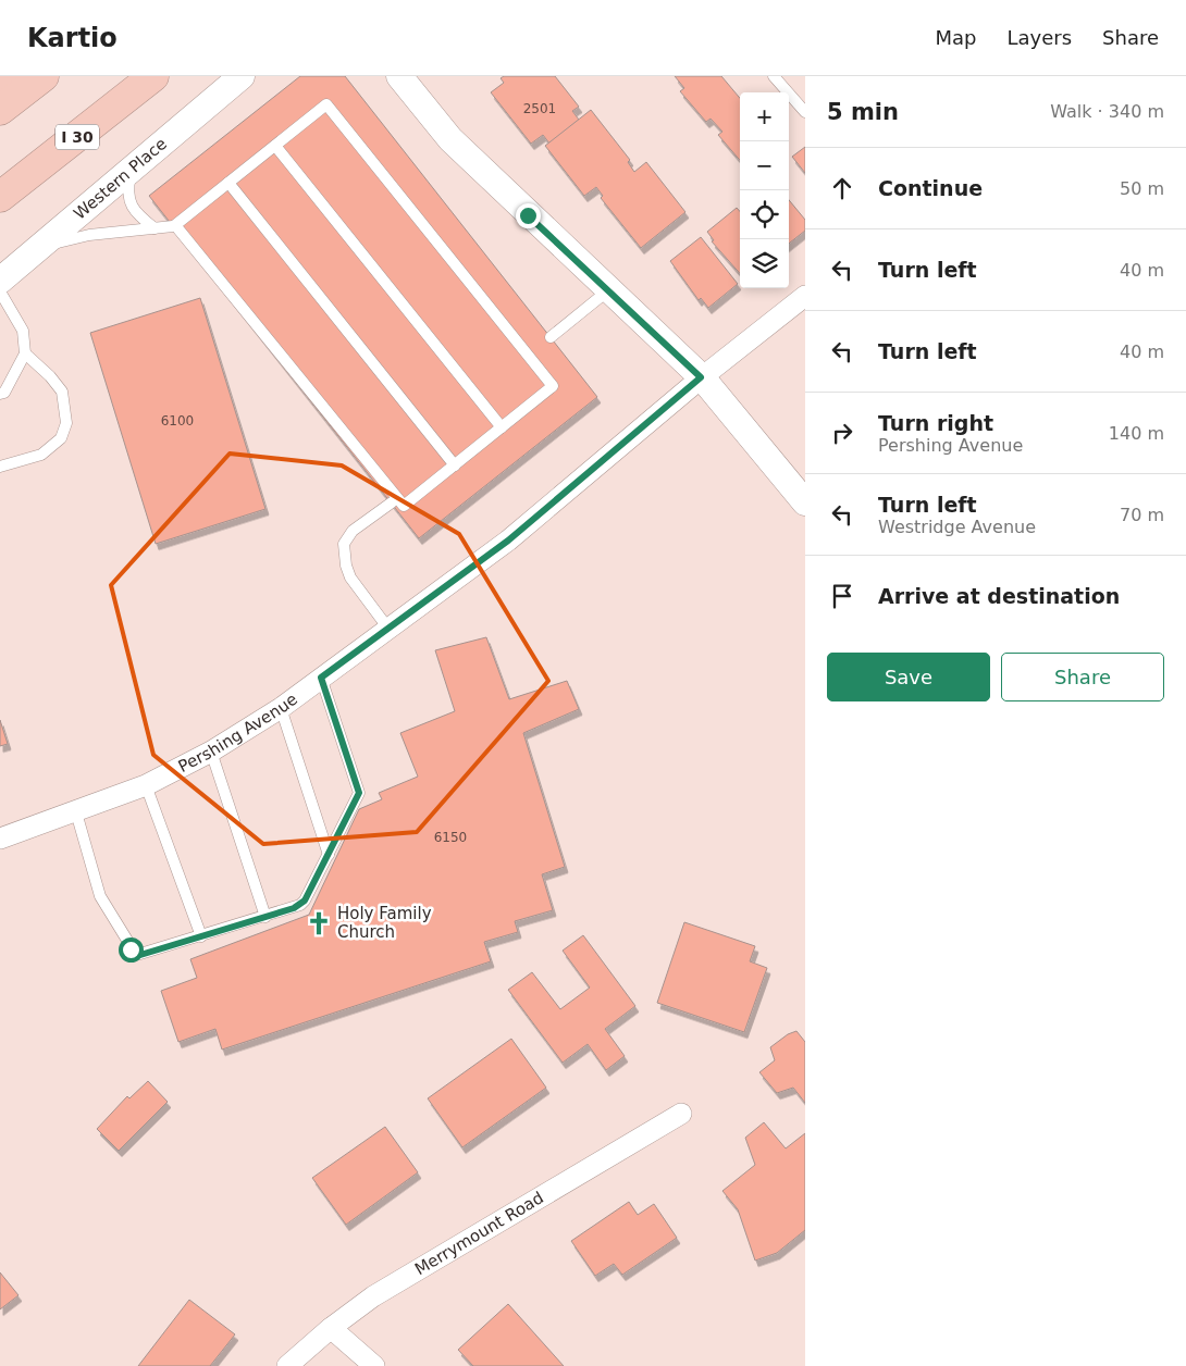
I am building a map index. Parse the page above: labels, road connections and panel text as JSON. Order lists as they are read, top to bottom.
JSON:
{
  "streets": {
    "highway": ["I 30"],
    "street": ["Western Place", "Pershing Avenue", "Merrymount Road"]
  },
  "places": {
    "church": ["Holy Family Church"]
  },
  "house_numbers": ["2501", "6100", "6150"],
  "page": {
    "header": "Kartio",
    "nav": ["Map", "Layers", "Share"],
    "heading": ["5 min", "Walk · 340 m"],
    "map_buttons": ["+", "−"],
    "list": [
      ["Continue", "50 m"],
      ["Turn left", "40 m"],
      ["Turn left", "40 m"],
      ["Turn right", "Pershing Avenue", "140 m"],
      ["Turn left", "Westridge Avenue", "70 m"],
      "Arrive at destination"
    ],
    "buttons": ["Save", "Share"]
  }
}
